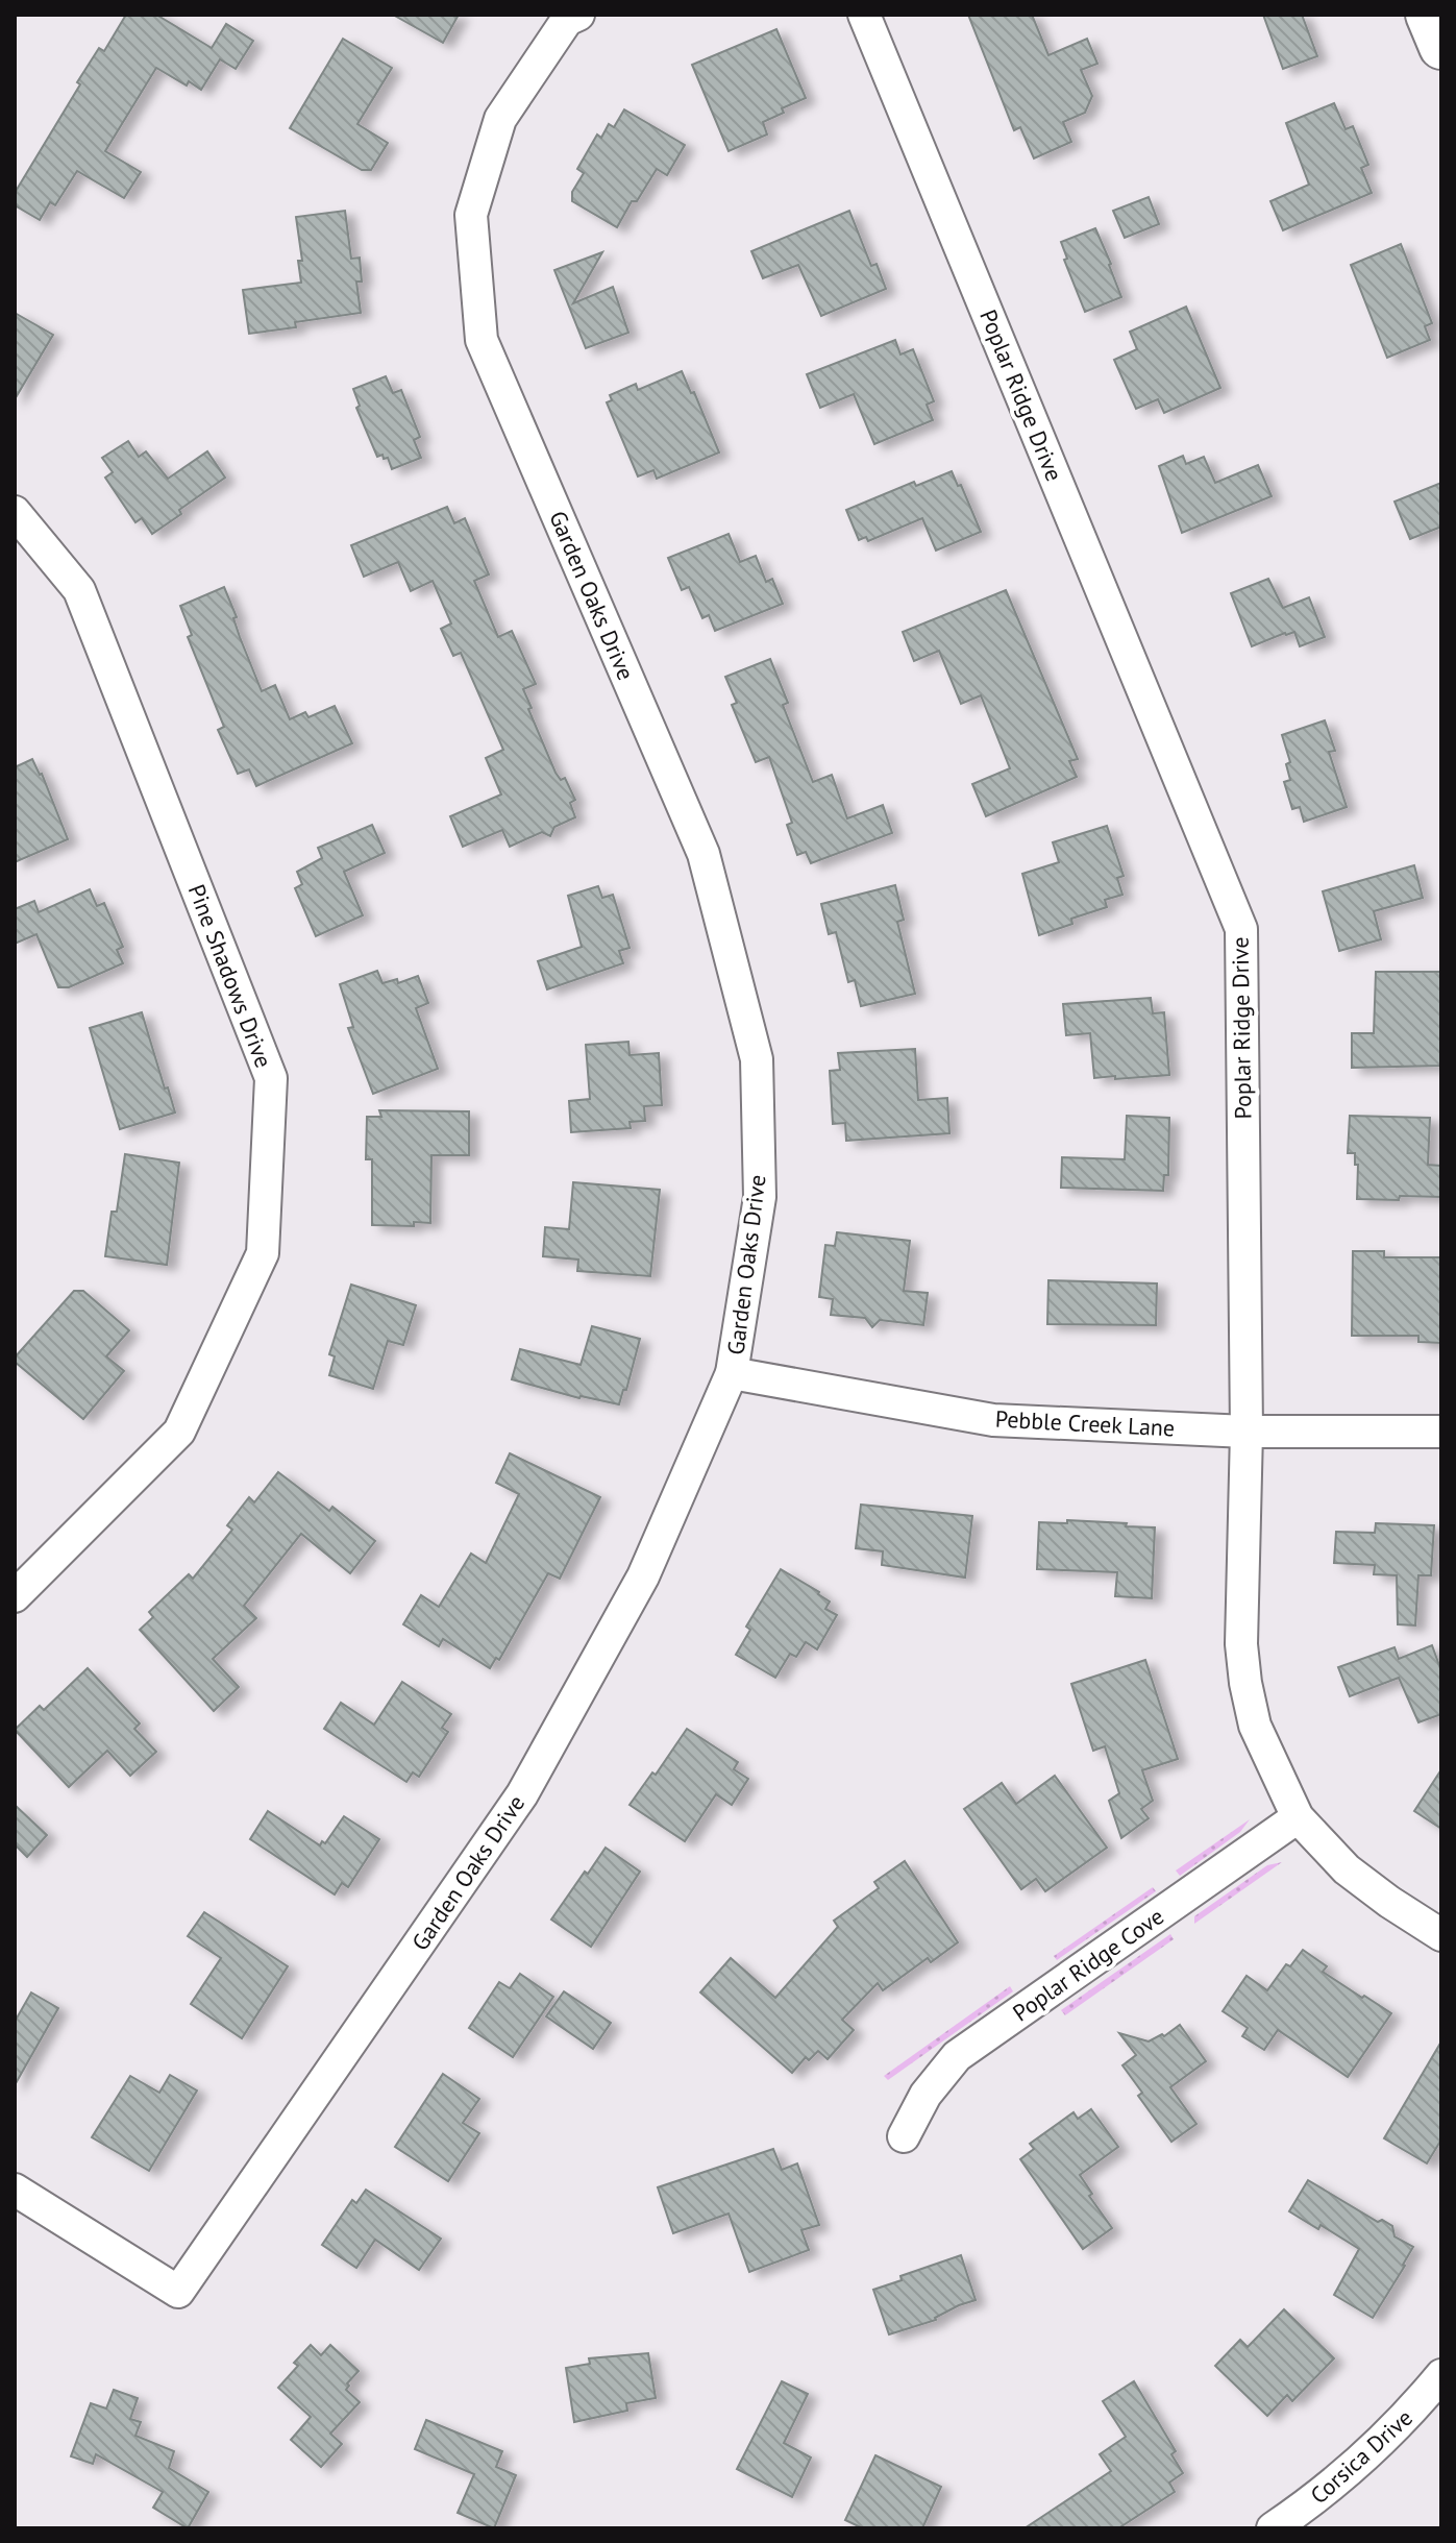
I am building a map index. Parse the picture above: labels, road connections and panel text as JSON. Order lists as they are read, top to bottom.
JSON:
{
  "streets": {
    "street": [
      "Poplar Ridge Drive",
      "Garden Oaks Drive",
      "Pine Shadows Drive",
      "Pebble Creek Lane",
      "Poplar Ridge Cove",
      "Corsica Drive"
    ]
  },
  "crossings": [
    ["Poplar Ridge Drive", "Pebble Creek Lane"],
    ["Poplar Ridge Drive", "Poplar Ridge Cove"],
    ["Garden Oaks Drive", "Pebble Creek Lane"]
  ]
}
